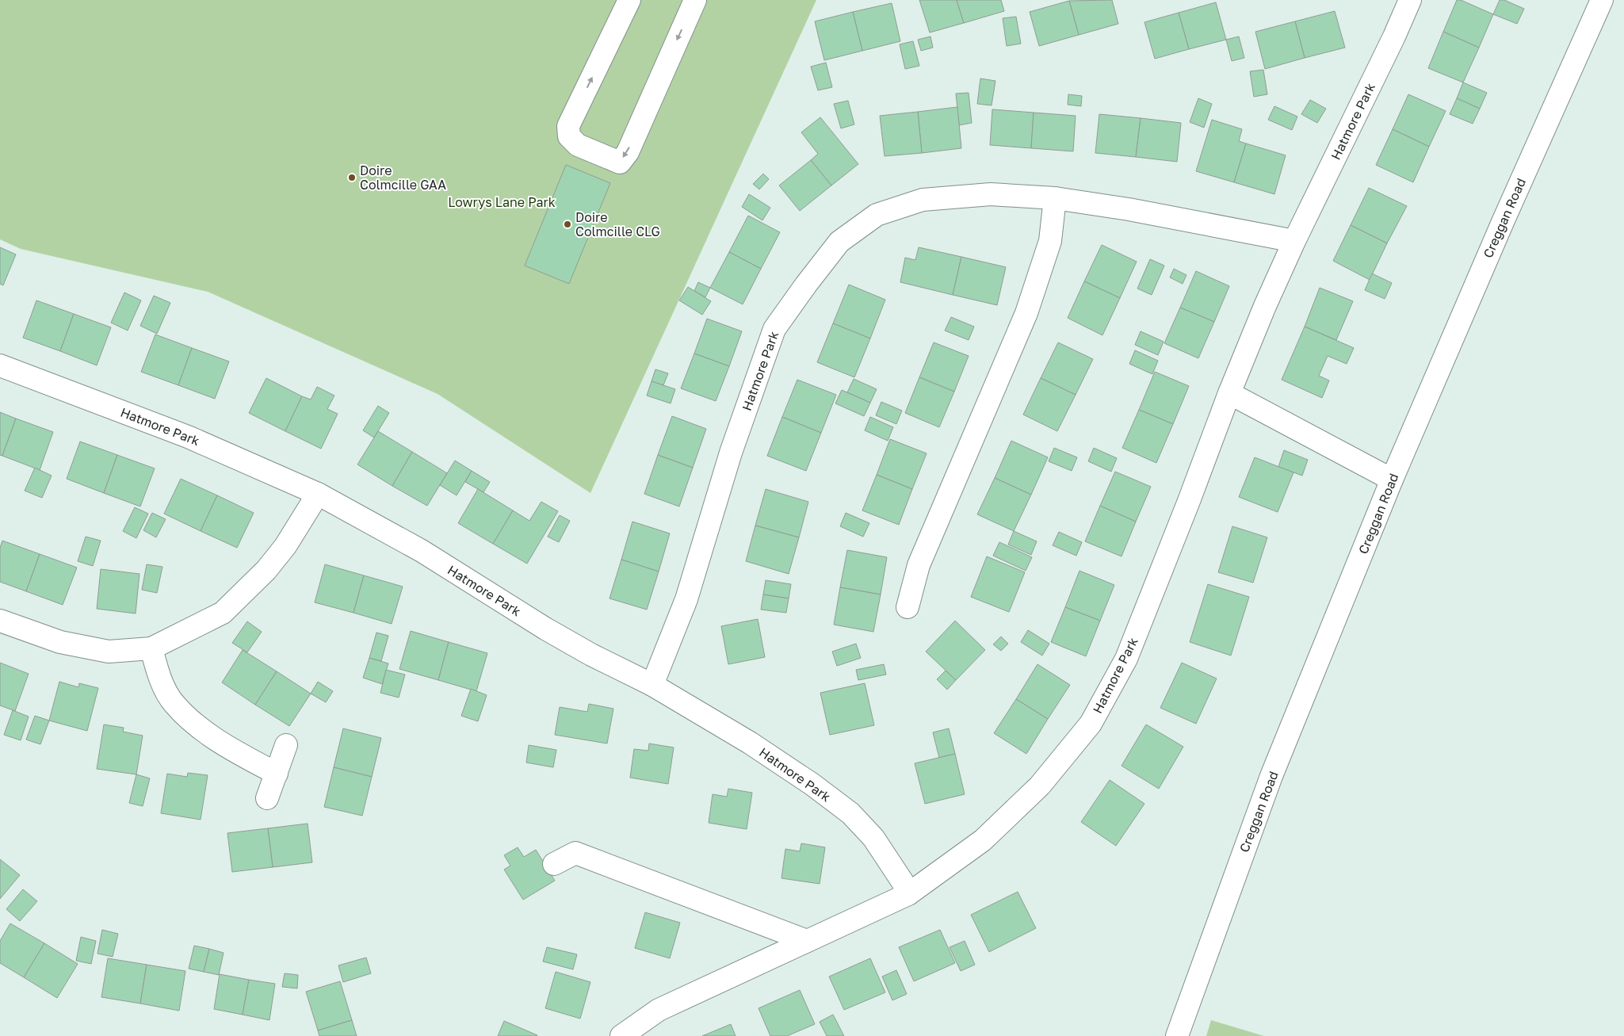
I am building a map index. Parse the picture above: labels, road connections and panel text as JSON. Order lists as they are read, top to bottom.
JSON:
{
  "streets": {
    "street": ["Hatmore Park", "Creggan Road"]
  },
  "parks": ["Lowrys Lane Park"],
  "places": ["Doire Colmcille GAA", "Doire Colmcille CLG"]
}
